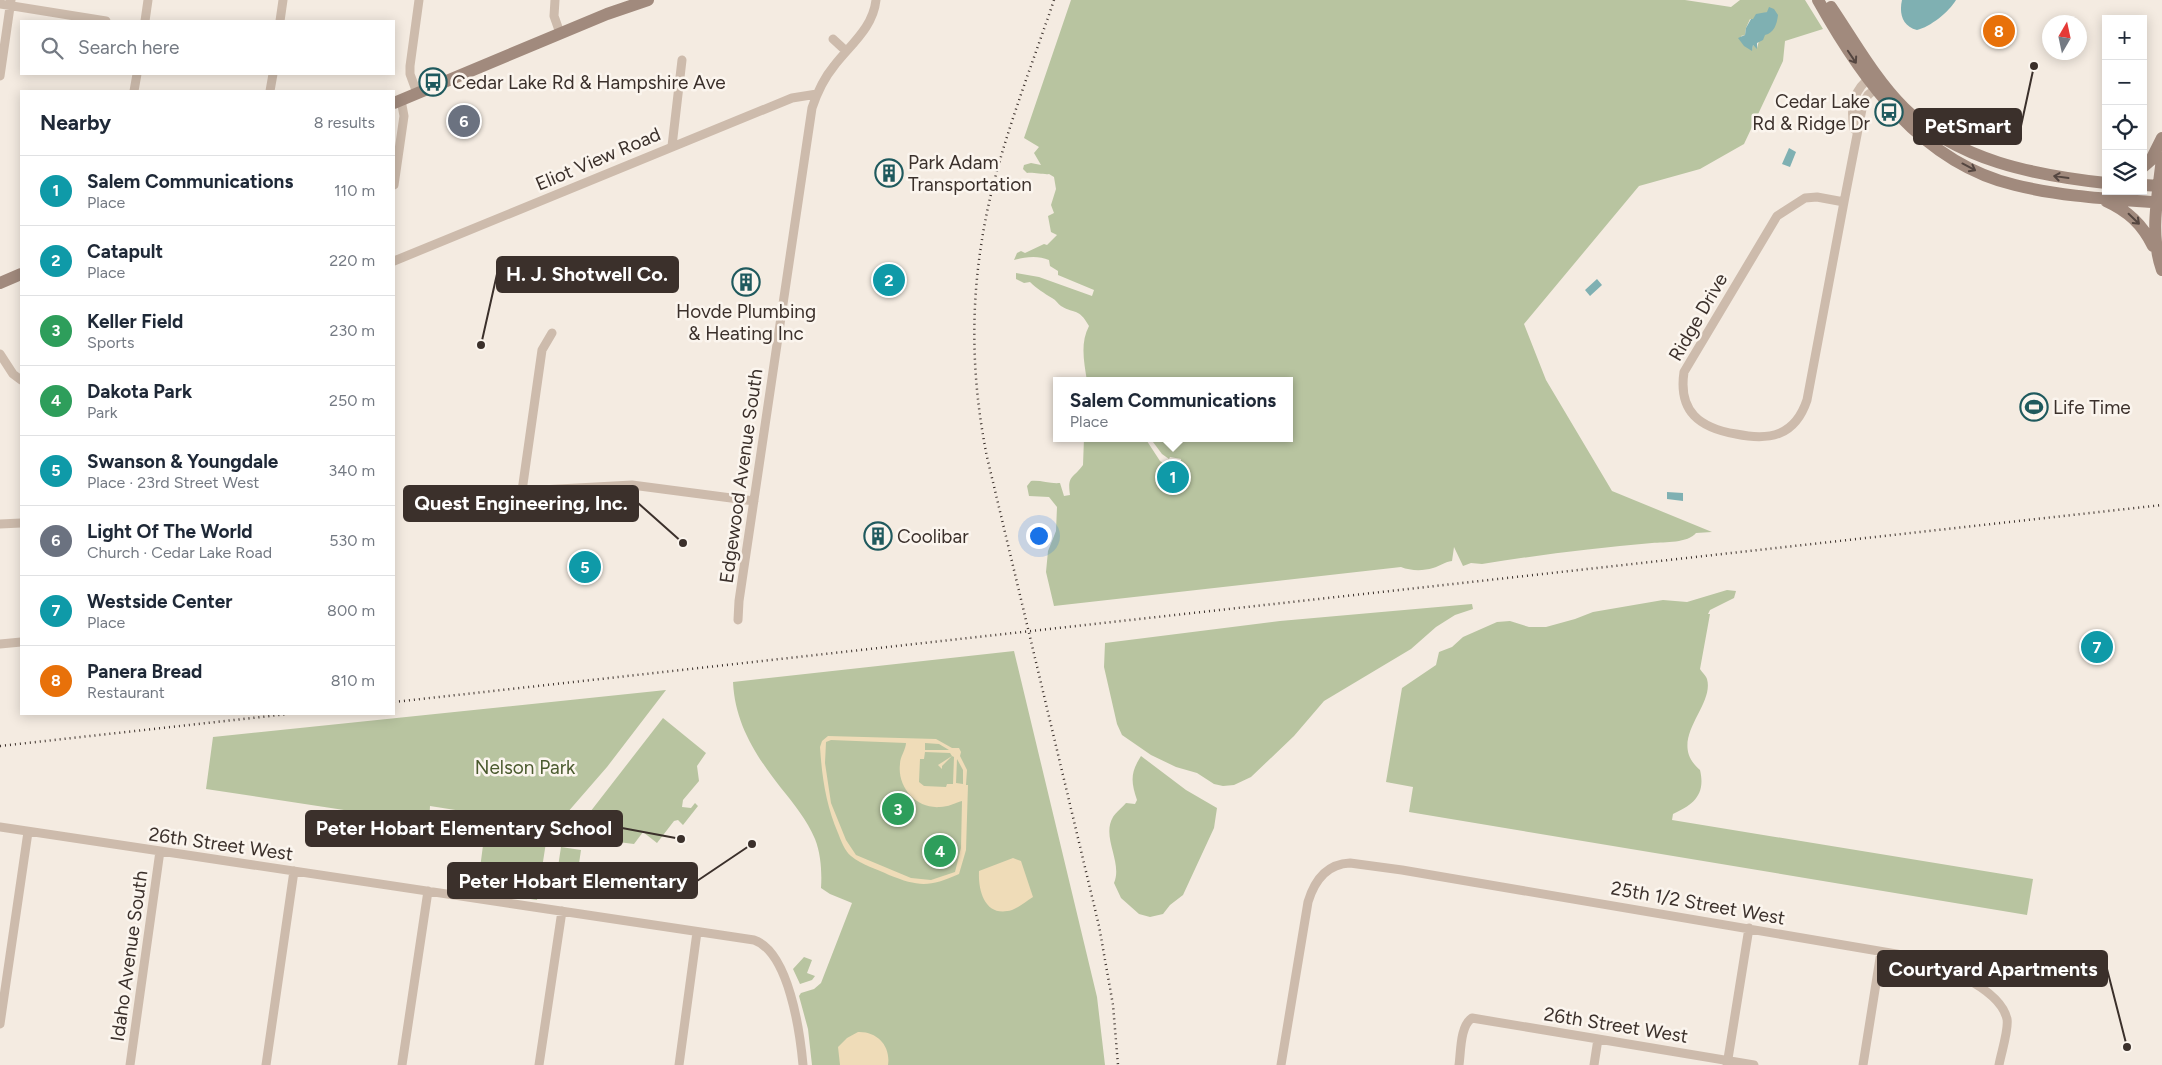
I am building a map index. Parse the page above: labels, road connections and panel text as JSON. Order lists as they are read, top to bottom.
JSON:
{
  "streets": {
    "street": [
      "Eliot View Road",
      "Ridge Drive",
      "Edgewood Avenue South",
      "26th Street West",
      "25th 1/2 Street West",
      "Idaho Avenue South"
    ]
  },
  "crossings": [
    ["Eliot View Road", "Edgewood Avenue South"],
    ["26th Street West", "Idaho Avenue South"]
  ],
  "parks": ["Nelson Park"],
  "places": {
    "other": [
      "PetSmart",
      "H. J. Shotwell Co.",
      "Quest Engineering, Inc.",
      "Peter Hobart Elementary School",
      "Peter Hobart Elementary",
      "Courtyard Apartments"
    ],
    "bus stop": ["Cedar Lake Rd & Hampshire Ave", "Cedar Lake Rd & Ridge Dr"],
    "building": ["Park Adam Transportation", "Hovde Plumbing & Heating Inc", "Coolibar"],
    "sports": ["Life Time"]
  },
  "north": "top",
  "page": {
    "pins": [
      "8",
      "6",
      "2",
      "1",
      "5",
      "7",
      "3",
      "4"
    ],
    "map_buttons": ["+", "−"],
    "search": "Search here",
    "heading": ["Nearby", "8 results"],
    "list": [
      {
        "mark": "1",
        "name": "Salem Communications",
        "note": "Place",
        "value": "110 m"
      },
      {
        "mark": "2",
        "name": "Catapult",
        "note": "Place",
        "value": "220 m"
      },
      {
        "mark": "3",
        "name": "Keller Field",
        "note": "Sports",
        "value": "230 m"
      },
      {
        "mark": "4",
        "name": "Dakota Park",
        "note": "Park",
        "value": "250 m"
      },
      {
        "mark": "5",
        "name": "Swanson & Youngdale",
        "note": "Place · 23rd Street West",
        "value": "340 m"
      },
      {
        "mark": "6",
        "name": "Light Of The World",
        "note": "Church · Cedar Lake Road",
        "value": "530 m"
      },
      {
        "mark": "7",
        "name": "Westside Center",
        "note": "Place",
        "value": "800 m"
      },
      {
        "mark": "8",
        "name": "Panera Bread",
        "note": "Restaurant",
        "value": "810 m"
      }
    ],
    "popup": ["Salem Communications", "Place"]
  }
}
